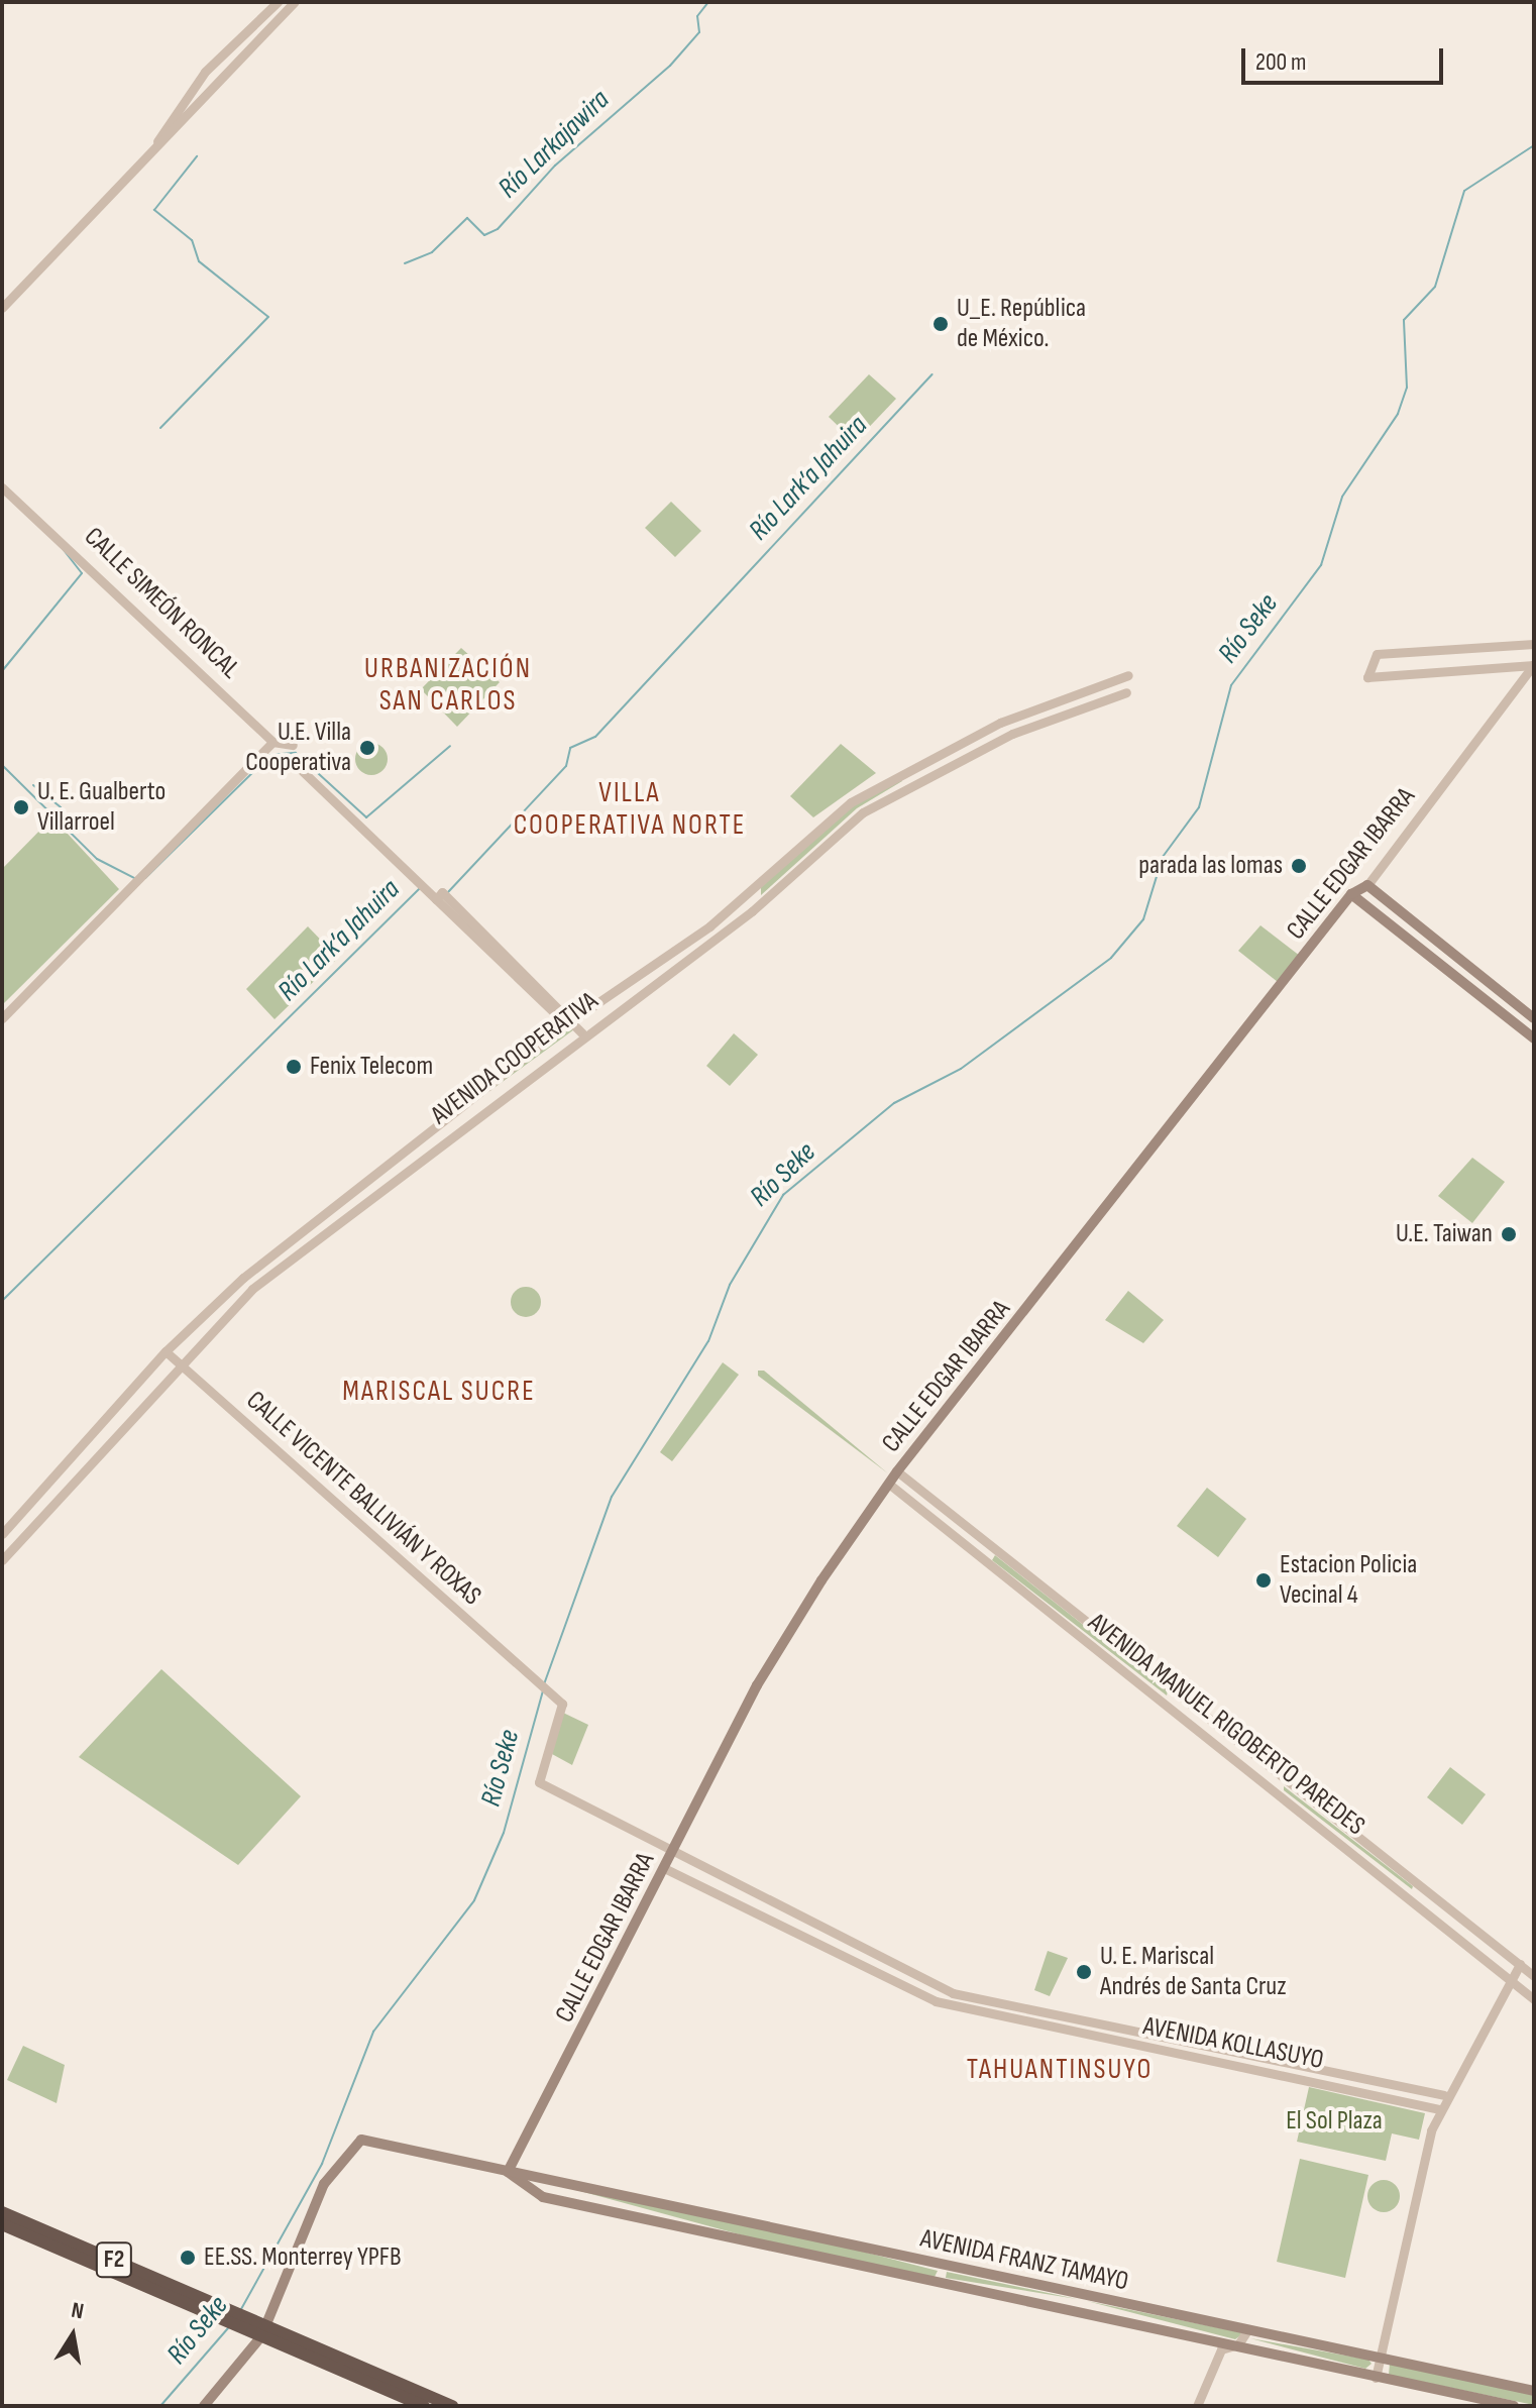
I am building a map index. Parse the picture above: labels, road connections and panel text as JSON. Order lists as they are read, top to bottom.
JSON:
{
  "streets": {
    "highway": ["F2"],
    "main road": ["CALLE EDGAR IBARRA", "AVENIDA FRANZ TAMAYO"],
    "street": [
      "CALLE SIMEÓN RONCAL",
      "AVENIDA COOPERATIVA",
      "CALLE VICENTE BALLIVIÁN Y ROXAS",
      "AVENIDA MANUEL RIGOBERTO PAREDES",
      "AVENIDA KOLLASUYO"
    ]
  },
  "crossings": [
    ["CALLE EDGAR IBARRA", "AVENIDA MANUEL RIGOBERTO PAREDES"],
    ["CALLE EDGAR IBARRA", "AVENIDA KOLLASUYO"],
    ["CALLE EDGAR IBARRA", "AVENIDA FRANZ TAMAYO"],
    ["AVENIDA COOPERATIVA", "CALLE VICENTE BALLIVIÁN Y ROXAS"],
    ["CALLE VICENTE BALLIVIÁN Y ROXAS", "AVENIDA KOLLASUYO"],
    ["F2", "AVENIDA FRANZ TAMAYO"]
  ],
  "districts": [
    "URBANIZACIÓN SAN CARLOS",
    "VILLA COOPERATIVA NORTE",
    "MARISCAL SUCRE",
    "TAHUANTINSUYO"
  ],
  "water": ["Río Larkajawira", "Río Lark’a Jahuira", "Río Seke"],
  "parks": ["El Sol Plaza"],
  "places": [
    "U_E. República de México.",
    "U.E. Villa Cooperativa",
    "U. E. Gualberto Villarroel",
    "parada las lomas",
    "Fenix Telecom",
    "U.E. Taiwan",
    "Estacion Policia Vecinal 4",
    "U. E. Mariscal Andrés de Santa Cruz",
    "EE.SS. Monterrey YPFB"
  ],
  "scale_bar": "200 m",
  "north": "top"
}
